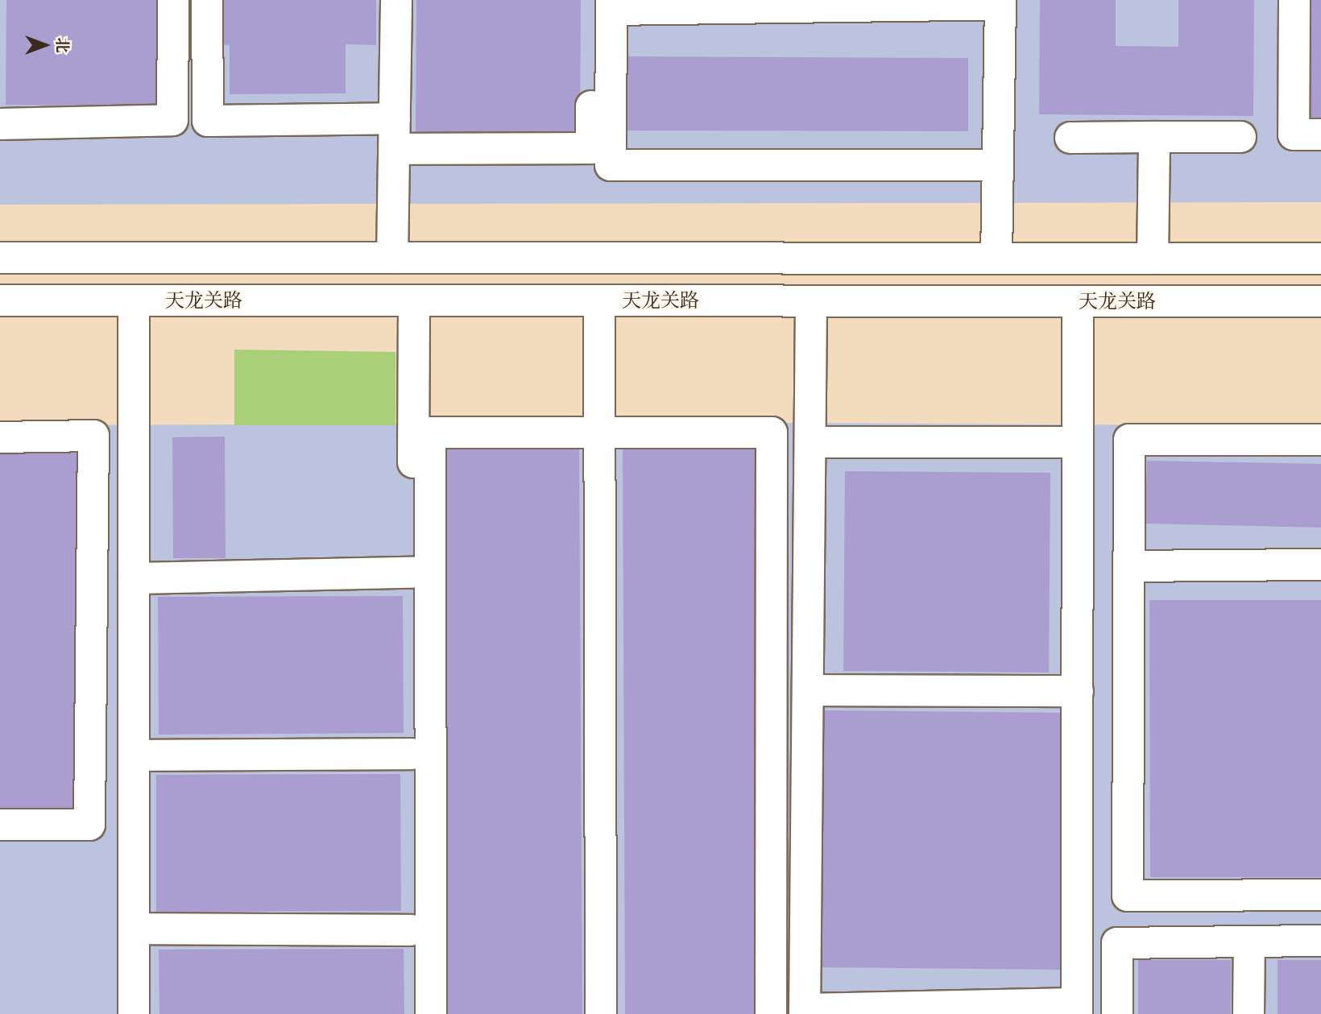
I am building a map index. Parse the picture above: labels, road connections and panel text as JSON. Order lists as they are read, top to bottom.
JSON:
{
  "streets": {
    "street": ["天龙关路"]
  },
  "north": "right"
}
